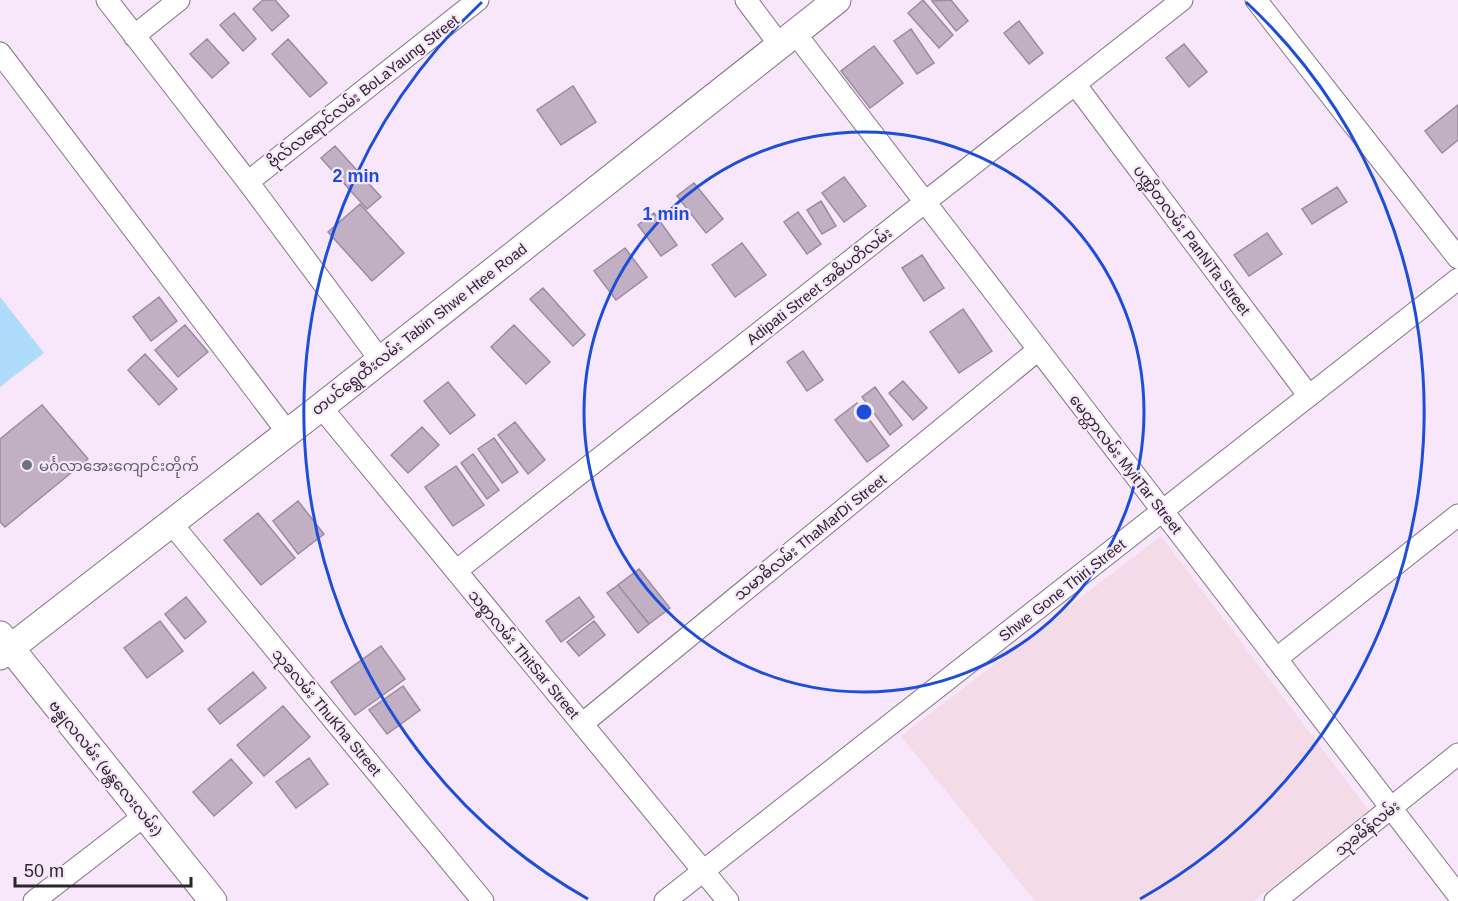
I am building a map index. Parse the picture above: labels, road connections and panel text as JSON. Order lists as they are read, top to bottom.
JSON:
{
  "streets": {
    "street": [
      "ဗိုလ်လရောင်လမ်း BoLaYaung Street",
      "ပဏ္ဍိတလမ်း PanNiTa Street",
      "Adipati Street အဓိပတိလမ်း",
      "တပင်ရွှေထီးလမ်း Tabin Shwe Htee Road",
      "မေတ္တာလမ်း MyitTar Street",
      "သမာဓိလမ်း ThaMarDi Street",
      "Shwe Gone Thiri Street",
      "သစ္စာလမ်း ThitSar Street",
      "သုခလမ်း ThuKha Street",
      "ဗန္ဓုလလမ်း (မန္တလေးလမ်း)",
      "သုခမိန်လမ်း"
    ]
  },
  "crossings": [
    ["ပဏ္ဍိတလမ်း PanNiTa Street", "Adipati Street အဓိပတိလမ်း"],
    ["ပဏ္ဍိတလမ်း PanNiTa Street", "Shwe Gone Thiri Street"],
    ["Adipati Street အဓိပတိလမ်း", "မေတ္တာလမ်း MyitTar Street"],
    ["Adipati Street အဓိပတိလမ်း", "သစ္စာလမ်း ThitSar Street"],
    ["တပင်ရွှေထီးလမ်း Tabin Shwe Htee Road", "မေတ္တာလမ်း MyitTar Street"],
    ["တပင်ရွှေထီးလမ်း Tabin Shwe Htee Road", "သစ္စာလမ်း ThitSar Street"],
    ["တပင်ရွှေထီးလမ်း Tabin Shwe Htee Road", "သုခလမ်း ThuKha Street"],
    ["တပင်ရွှေထီးလမ်း Tabin Shwe Htee Road", "ဗန္ဓုလလမ်း (မန္တလေးလမ်း)"],
    ["မေတ္တာလမ်း MyitTar Street", "သမာဓိလမ်း ThaMarDi Street"],
    ["မေတ္တာလမ်း MyitTar Street", "Shwe Gone Thiri Street"],
    ["မေတ္တာလမ်း MyitTar Street", "သုခမိန်လမ်း"],
    ["သမာဓိလမ်း ThaMarDi Street", "သစ္စာလမ်း ThitSar Street"],
    ["Shwe Gone Thiri Street", "သစ္စာလမ်း ThitSar Street"]
  ],
  "places": ["မင်္ဂလာအေးကျောင်းတိုက်"],
  "scale_bar": "50 m",
  "rings": ["2 min", "1 min"]
}
